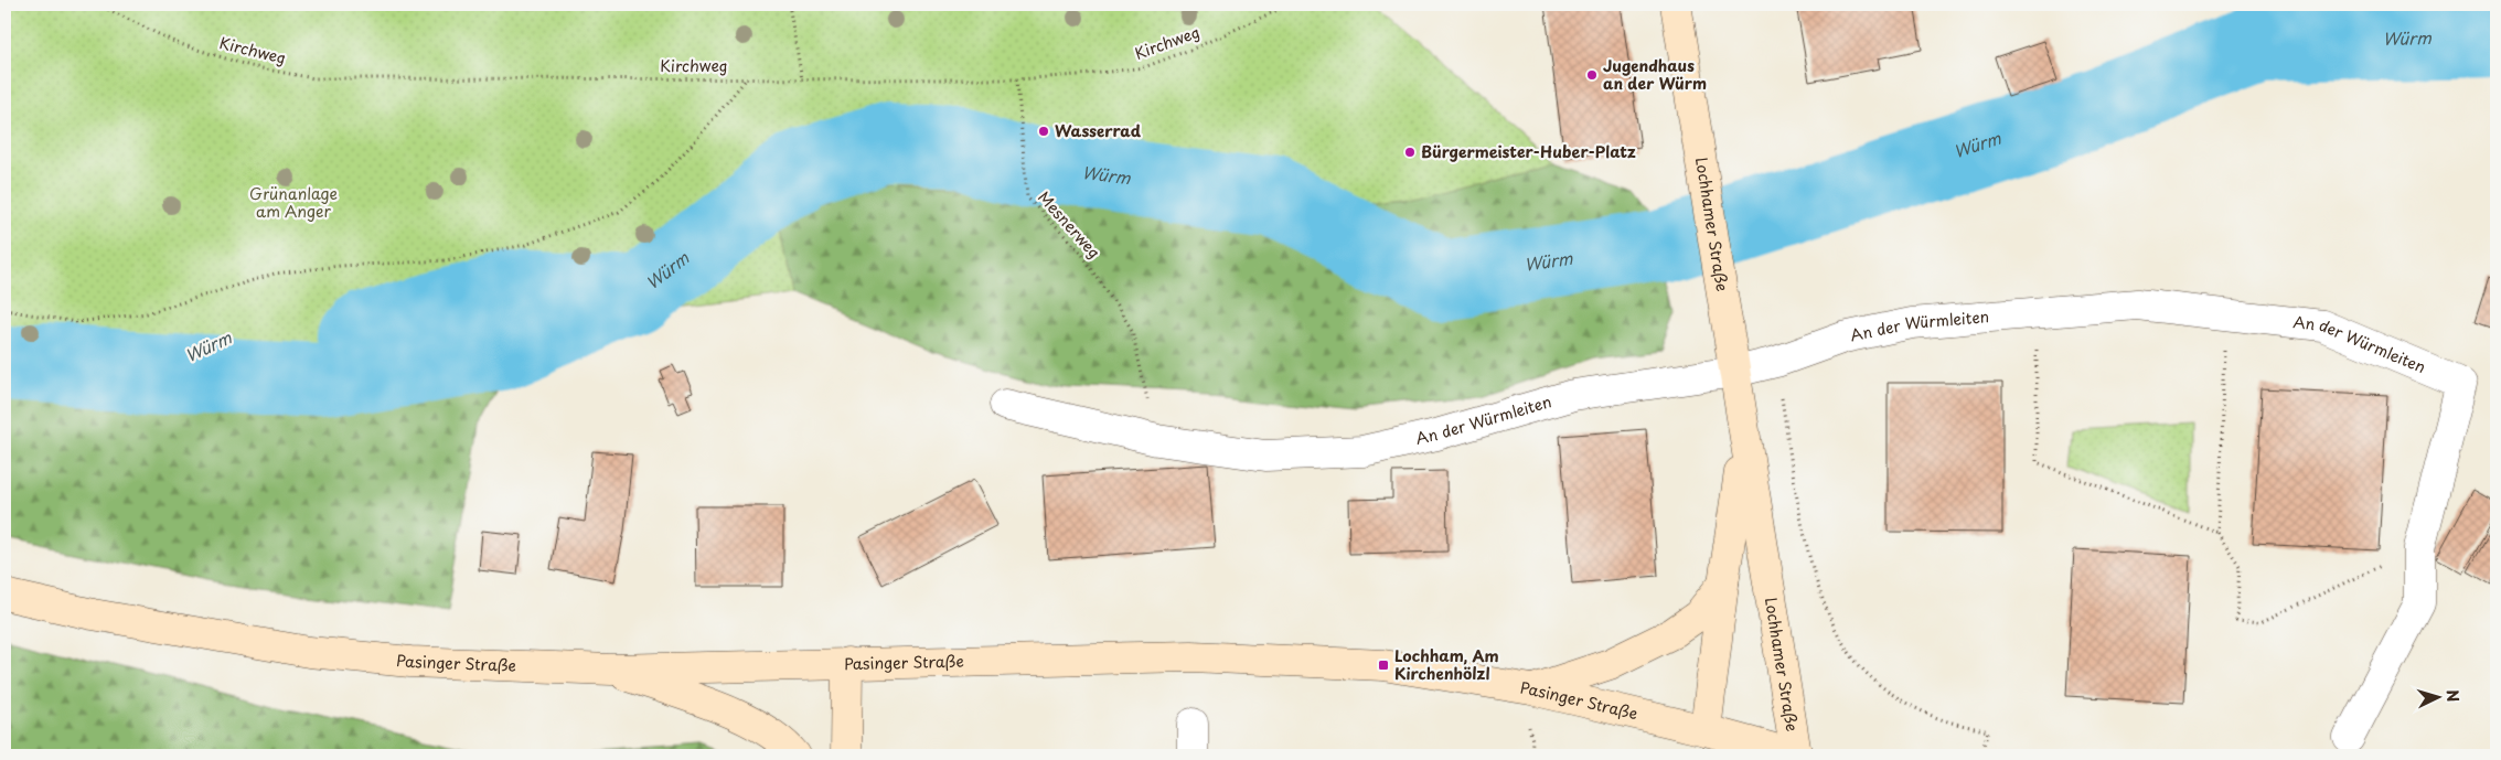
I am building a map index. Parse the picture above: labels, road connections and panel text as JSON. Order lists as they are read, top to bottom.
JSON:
{
  "streets": {
    "main road": ["Lochhamer Straße", "Pasinger Straße"],
    "street": ["An der Würmleiten"],
    "path": ["Kirchweg", "Mesnerweg"]
  },
  "crossings": [
    ["Kirchweg", "Mesnerweg"],
    ["Lochhamer Straße", "An der Würmleiten"],
    ["Lochhamer Straße", "Pasinger Straße"],
    ["Mesnerweg", "An der Würmleiten"]
  ],
  "water": ["Würm"],
  "parks": ["Grünanlage am Anger"],
  "places": {
    "other": ["Jugendhaus an der Würm", "Wasserrad", "Bürgermeister-Huber-Platz"],
    "transit": ["Lochham, Am Kirchenhölzl"]
  },
  "north": "right"
}
